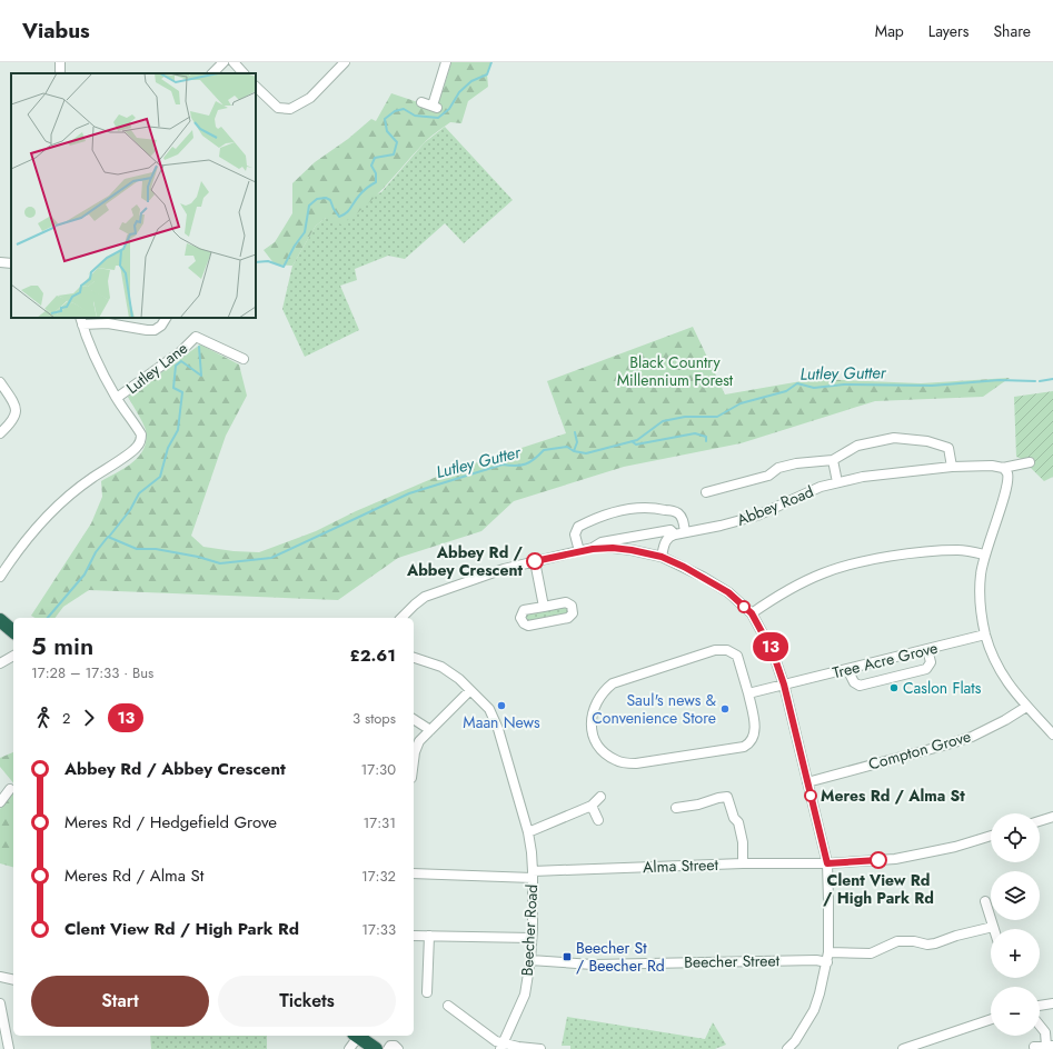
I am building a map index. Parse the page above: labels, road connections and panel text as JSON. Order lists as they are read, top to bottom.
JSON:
{
  "streets": {
    "street": [
      "Lutley Lane",
      "Abbey Road",
      "Tree Acre Grove",
      "Compton Grove",
      "Alma Street",
      "Beecher Road",
      "Beecher Street"
    ]
  },
  "crossings": [
    ["Alma Street", "Beecher Road"],
    ["Beecher Road", "Beecher Street"]
  ],
  "water": ["Lutley Gutter"],
  "parks": ["Black Country Millennium Forest"],
  "places": {
    "other": [
      "Abbey Rd / Abbey Crescent",
      "Caslon Flats",
      "Maan News",
      "Saul's news & Convenience Store",
      "Meres Rd / Alma St",
      "Clent View Rd / High Park Rd"
    ],
    "transit": ["Beecher St / Beecher Rd"]
  },
  "lines": ["bus line 13"],
  "page": {
    "header": "Viabus",
    "nav": ["Map", "Layers", "Share"],
    "on_map": "13",
    "heading": ["5 min", "17:28 – 17:33 · Bus", "£2.61"],
    "legs": ["2", "13", "3 stops"],
    "list": [
      {
        "name": "Abbey Rd / Abbey Crescent",
        "value": "17:30"
      },
      {
        "name": "Meres Rd / Hedgefield Grove",
        "value": "17:31"
      },
      {
        "name": "Meres Rd / Alma St",
        "value": "17:32"
      },
      {
        "name": "Clent View Rd / High Park Rd",
        "value": "17:33"
      }
    ],
    "map_buttons": ["+", "−"],
    "buttons": ["Start", "Tickets"]
  }
}
